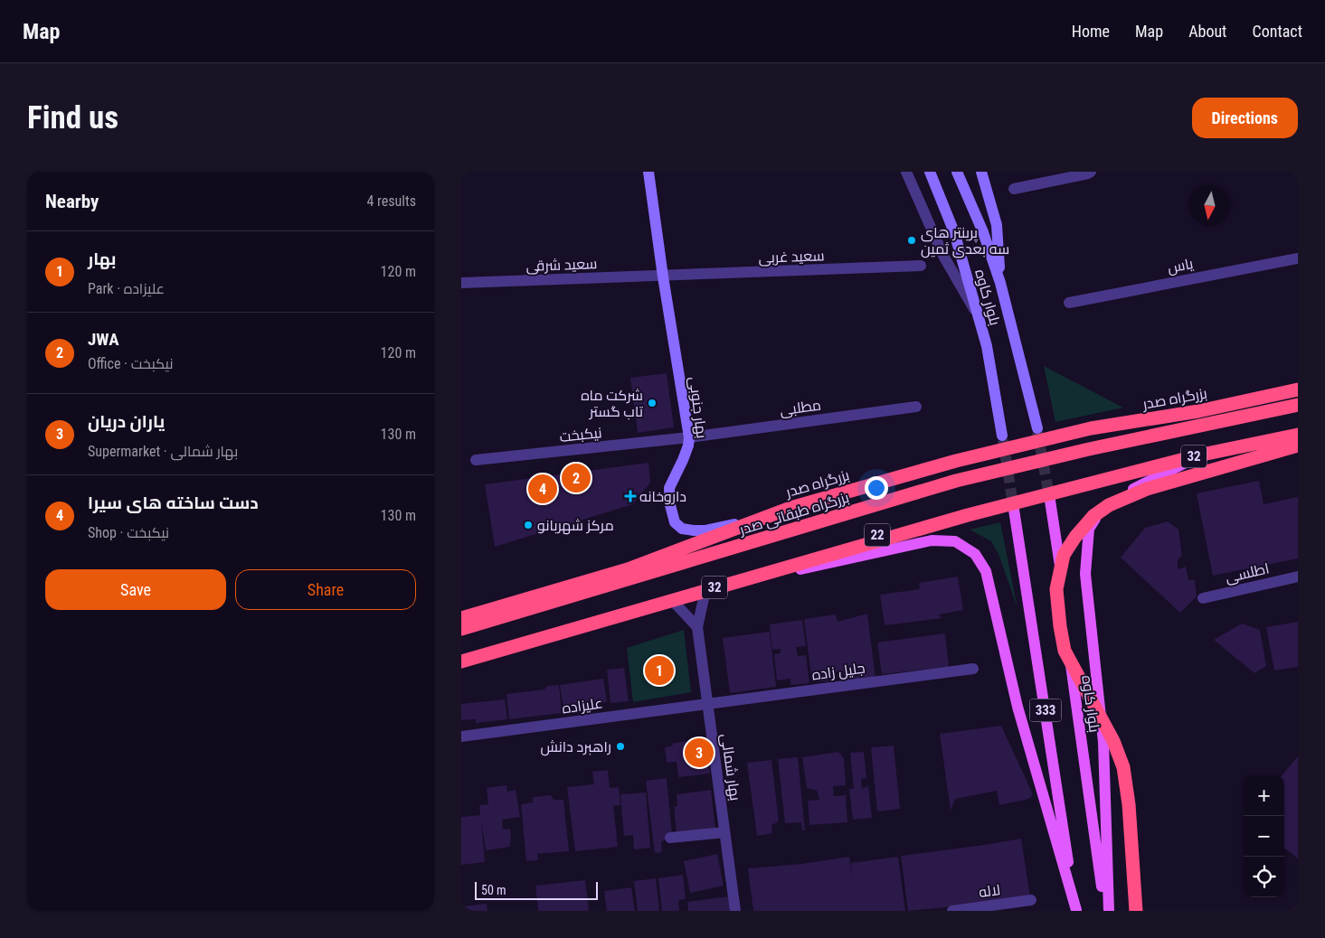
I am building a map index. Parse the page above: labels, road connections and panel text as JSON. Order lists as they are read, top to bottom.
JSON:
{
  "streets": {
    "highway": [
      "بزرگراه صدر",
      "32",
      "بزرگراه طبقاتی صدر",
      "22"
    ],
    "main road": ["بلوار کاوه", "333"],
    "street": [
      "سعید غربی",
      "سعید شرقی",
      "یاس",
      "بهار جنوبی",
      "مطلبی",
      "نیکبخت",
      "اطلسی",
      "جلیل زاده",
      "علیزاده",
      "بهار شمالی",
      "لاله"
    ]
  },
  "crossings": [
    ["سعید غربی", "سعید شرقی"],
    ["سعید غربی", "بهار جنوبی"],
    ["سعید شرقی", "بهار جنوبی"],
    ["بزرگراه صدر", "بهار جنوبی"],
    ["بهار جنوبی", "مطلبی"],
    ["بهار جنوبی", "نیکبخت"],
    ["مطلبی", "نیکبخت"],
    ["32", "22"],
    ["32", "بهار شمالی"],
    ["جلیل زاده", "علیزاده"],
    ["جلیل زاده", "بهار شمالی"],
    ["علیزاده", "بهار شمالی"]
  ],
  "places": {
    "other": [
      "پرینتر های سه بعدی ثمین",
      "شرکت ماه تاب گستر",
      "مرکز شهربانو",
      "راهبرد دانش"
    ],
    "health": ["داروخانه"]
  },
  "scale_bar": "50 m",
  "north": "bottom",
  "page": {
    "header": "Map",
    "nav": [
      "Home",
      "Map",
      "About",
      "Contact"
    ],
    "buttons": [
      "Directions",
      ["Save", "Share"]
    ],
    "title": "Find us",
    "heading": ["Nearby", "4 results"],
    "list": [
      {
        "mark": "1",
        "name": "بهار",
        "note": "Park · علیزاده",
        "value": "120 m"
      },
      {
        "mark": "2",
        "name": "JWA",
        "note": "Office · نیکبخت",
        "value": "120 m"
      },
      {
        "mark": "3",
        "name": "یاران دریان",
        "note": "Supermarket · بهار شمالی",
        "value": "130 m"
      },
      {
        "mark": "4",
        "name": "دست ساخته های سیرا",
        "note": "Shop · نیکبخت",
        "value": "130 m"
      }
    ],
    "pins": [
      "2",
      "4",
      "1",
      "3"
    ],
    "map_buttons": ["+", "−"],
    "scale": "50 m"
  }
}
